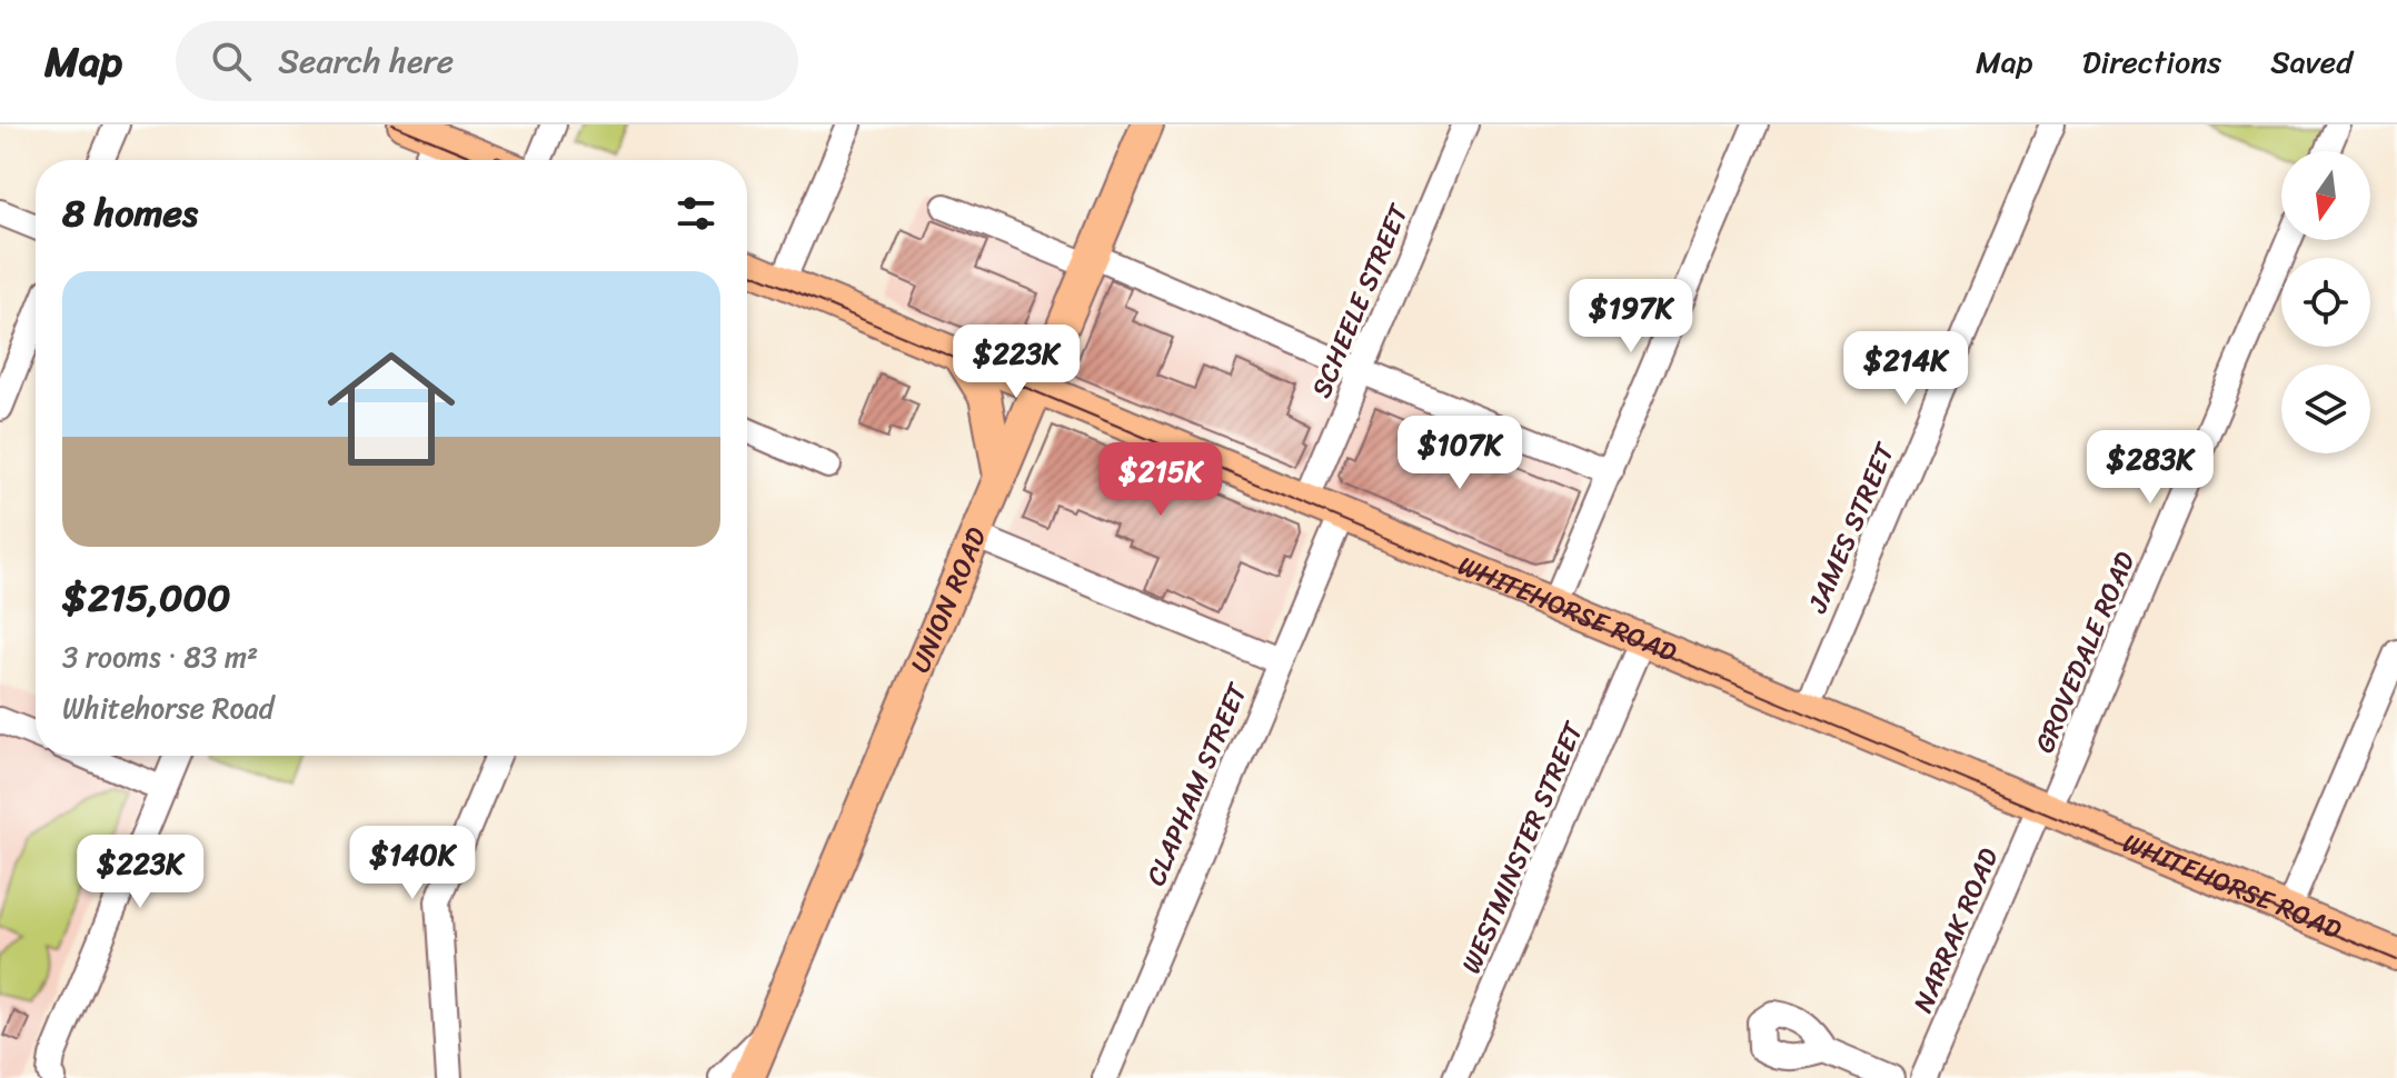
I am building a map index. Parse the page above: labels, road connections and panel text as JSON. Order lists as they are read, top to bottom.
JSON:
{
  "streets": {
    "main road": ["UNION ROAD", "WHITEHORSE ROAD"],
    "street": [
      "SCHEELE STREET",
      "JAMES STREET",
      "GROVEDALE ROAD",
      "CLAPHAM STREET",
      "WESTMINSTER STREET",
      "NARRAK ROAD"
    ]
  },
  "crossings": [
    ["SCHEELE STREET", "WHITEHORSE ROAD"],
    ["JAMES STREET", "WHITEHORSE ROAD"],
    ["UNION ROAD", "WHITEHORSE ROAD"],
    ["WHITEHORSE ROAD", "GROVEDALE ROAD"],
    ["WHITEHORSE ROAD", "CLAPHAM STREET"],
    ["WHITEHORSE ROAD", "WESTMINSTER STREET"],
    ["WHITEHORSE ROAD", "NARRAK ROAD"],
    ["GROVEDALE ROAD", "NARRAK ROAD"]
  ],
  "north": "bottom",
  "page": {
    "header": "Map",
    "search": "Search here",
    "nav": ["Map", "Directions", "Saved"],
    "heading": "8 homes",
    "list": [
      {
        "name": "$215,000",
        "note": "3 rooms · 83 m² · Whitehorse Road"
      }
    ],
    "price": [
      "$197K",
      "$223K",
      "$214K",
      "$107K",
      "$283K",
      "$215K",
      "$140K",
      "$223K"
    ]
  }
}
